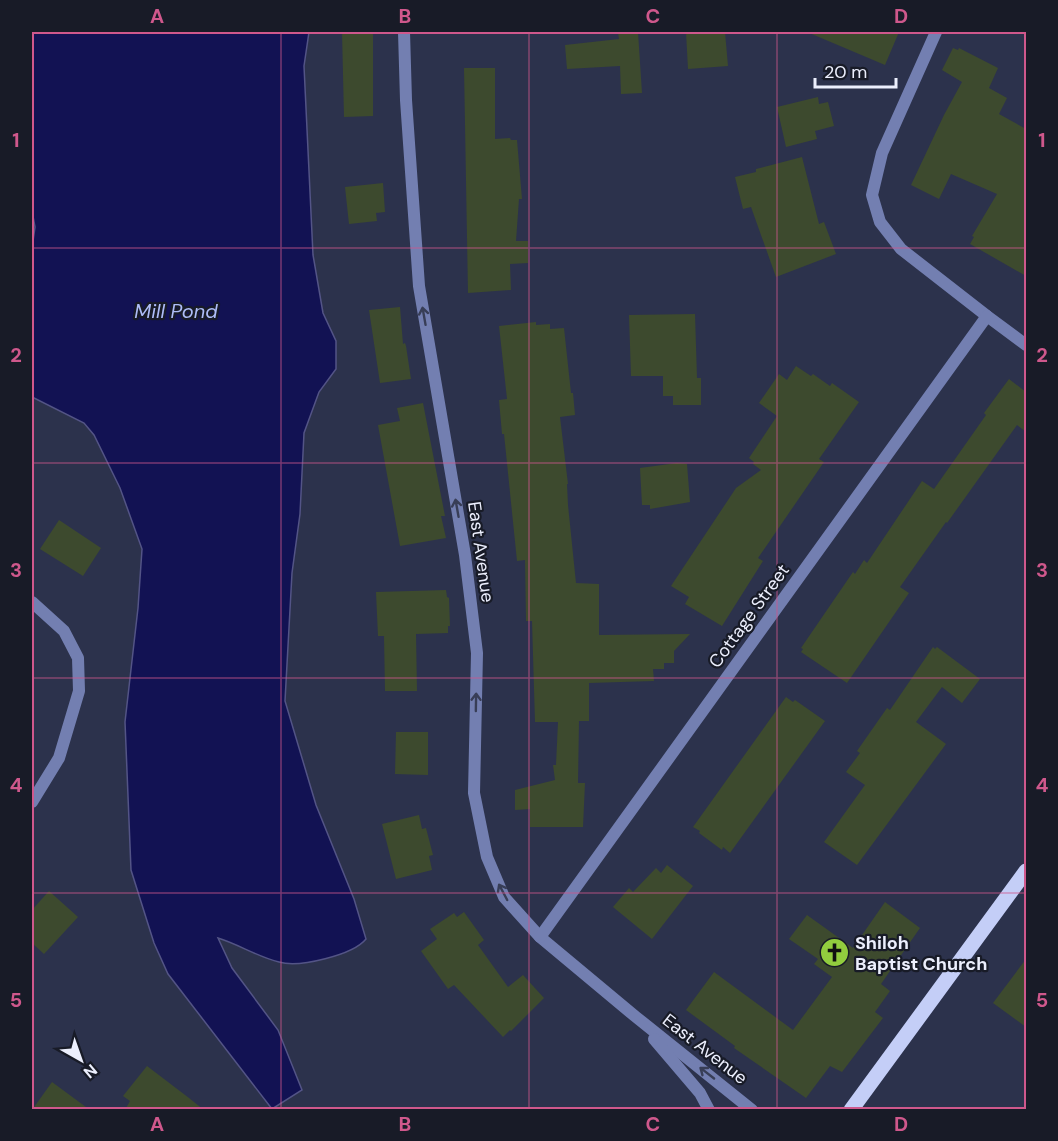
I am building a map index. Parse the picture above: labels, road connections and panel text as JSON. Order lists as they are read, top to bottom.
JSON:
{
  "streets": {
    "street": ["East Avenue", "Cottage Street"]
  },
  "crossings": [
    ["East Avenue", "Cottage Street"]
  ],
  "one_way": ["East Avenue"],
  "water": ["Mill Pond"],
  "places": {
    "church": ["Shiloh Baptist Church"]
  },
  "scale_bar": "20 m",
  "north": "bottom right",
  "grid": {
    "columns": [
      "A",
      "B",
      "C",
      "D"
    ],
    "rows": [
      "1",
      "2",
      "3",
      "4",
      "5"
    ]
  }
}
